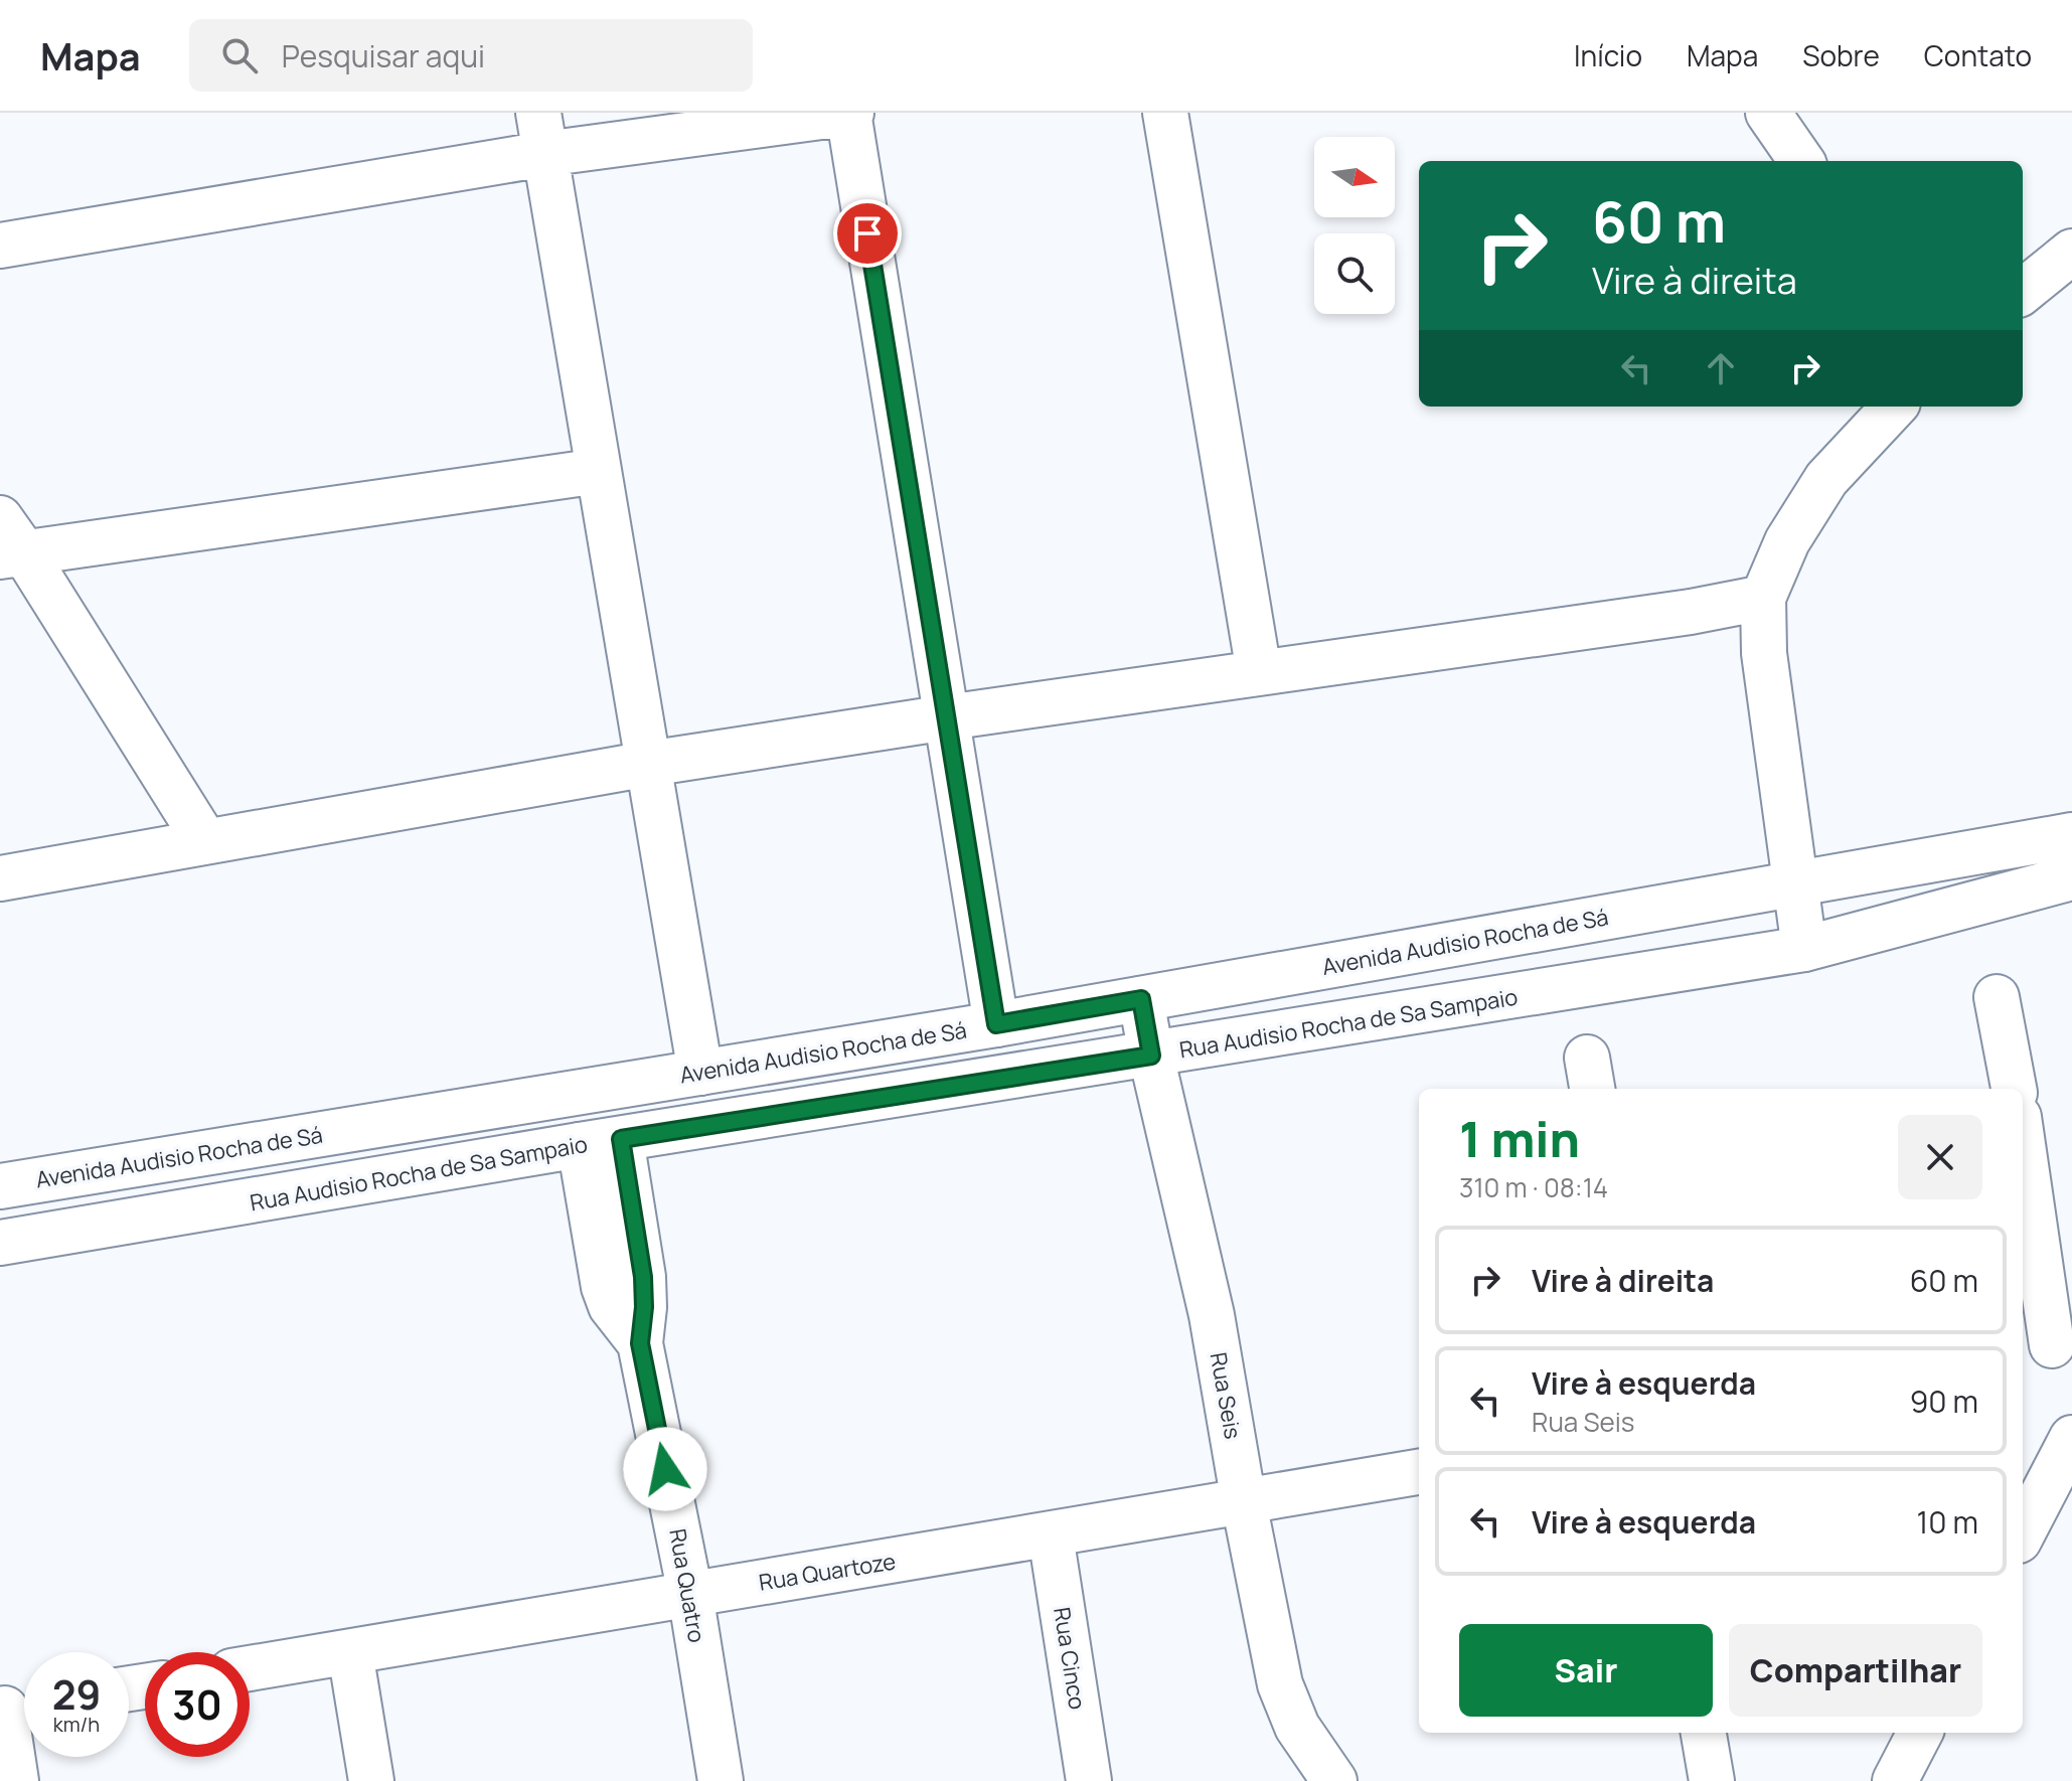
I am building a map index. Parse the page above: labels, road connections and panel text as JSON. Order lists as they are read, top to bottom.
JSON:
{
  "streets": {
    "street": [
      "Avenida Audisio Rocha de Sá",
      "Rua Audisio Rocha de Sa Sampaio",
      "Rua Seis",
      "Rua Quartoze",
      "Rua Quatro",
      "Rua Cinco"
    ]
  },
  "crossings": [
    ["Avenida Audisio Rocha de Sá", "Rua Seis"],
    ["Rua Audisio Rocha de Sa Sampaio", "Rua Seis"],
    ["Rua Audisio Rocha de Sa Sampaio", "Rua Quatro"],
    ["Rua Seis", "Rua Quartoze"],
    ["Rua Quartoze", "Rua Quatro"],
    ["Rua Quartoze", "Rua Cinco"]
  ],
  "north": "right",
  "page": {
    "header": "Mapa",
    "search": "Pesquisar aqui",
    "nav": [
      "Início",
      "Mapa",
      "Sobre",
      "Contato"
    ],
    "turn": ["60 m", "Vire à direita"],
    "heading": ["1 min", "310 m · 08:14"],
    "list": [
      {
        "name": "Vire à direita",
        "value": "60 m"
      },
      {
        "name": "Vire à esquerda",
        "note": "Rua Seis",
        "value": "90 m"
      },
      {
        "name": "Vire à esquerda",
        "value": "10 m"
      }
    ],
    "buttons": ["Sair", "Compartilhar"],
    "speed": "29 km/h",
    "limit": "30"
  }
}
